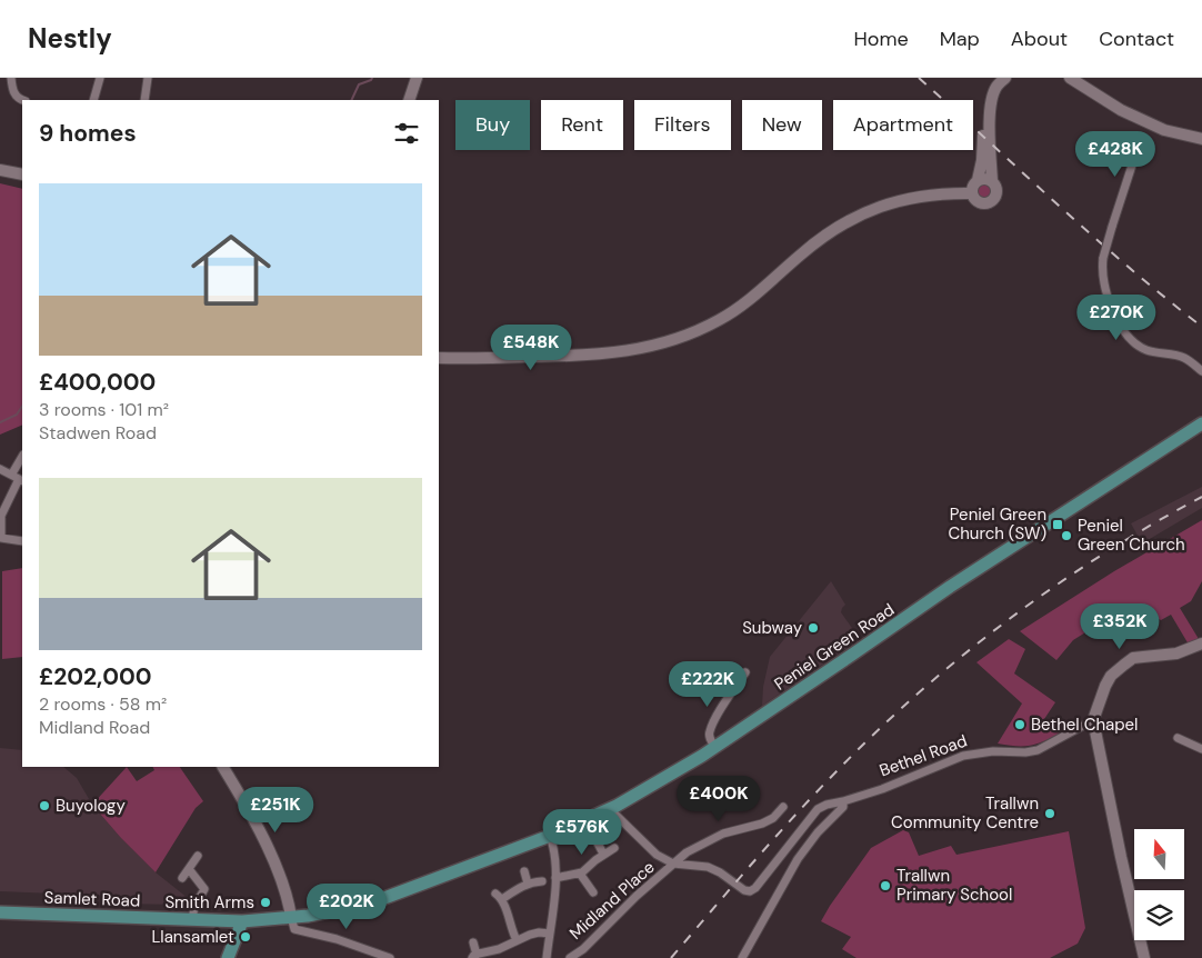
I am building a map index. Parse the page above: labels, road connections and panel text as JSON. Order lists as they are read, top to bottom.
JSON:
{
  "streets": {
    "main road": ["Peniel Green Road", "Samlet Road"],
    "street": ["Bethel Road", "Midland Place"]
  },
  "crossings": [
    ["Peniel Green Road", "Samlet Road"],
    ["Bethel Road", "Midland Place"]
  ],
  "places": {
    "transit": ["Peniel Green Church (SW)"],
    "other": [
      "Peniel Green Church",
      "Subway",
      "Bethel Chapel",
      "Buyology",
      "Trallwn Community Centre",
      "Trallwn Primary School",
      "Smith Arms",
      "Llansamlet"
    ]
  },
  "north": "top",
  "page": {
    "header": "Nestly",
    "nav": [
      "Home",
      "Map",
      "About",
      "Contact"
    ],
    "chip": [
      "Buy",
      "Rent",
      "Filters",
      "New",
      "Apartment"
    ],
    "heading": "9 homes",
    "price": [
      "£428K",
      "£270K",
      "£548K",
      "£352K",
      "£222K",
      "£400K",
      "£251K",
      "£576K",
      "£202K"
    ],
    "list": [
      {
        "name": "£400,000",
        "note": "3 rooms · 101 m² · Stadwen Road"
      },
      {
        "name": "£202,000",
        "note": "2 rooms · 58 m² · Midland Road"
      }
    ]
  }
}
